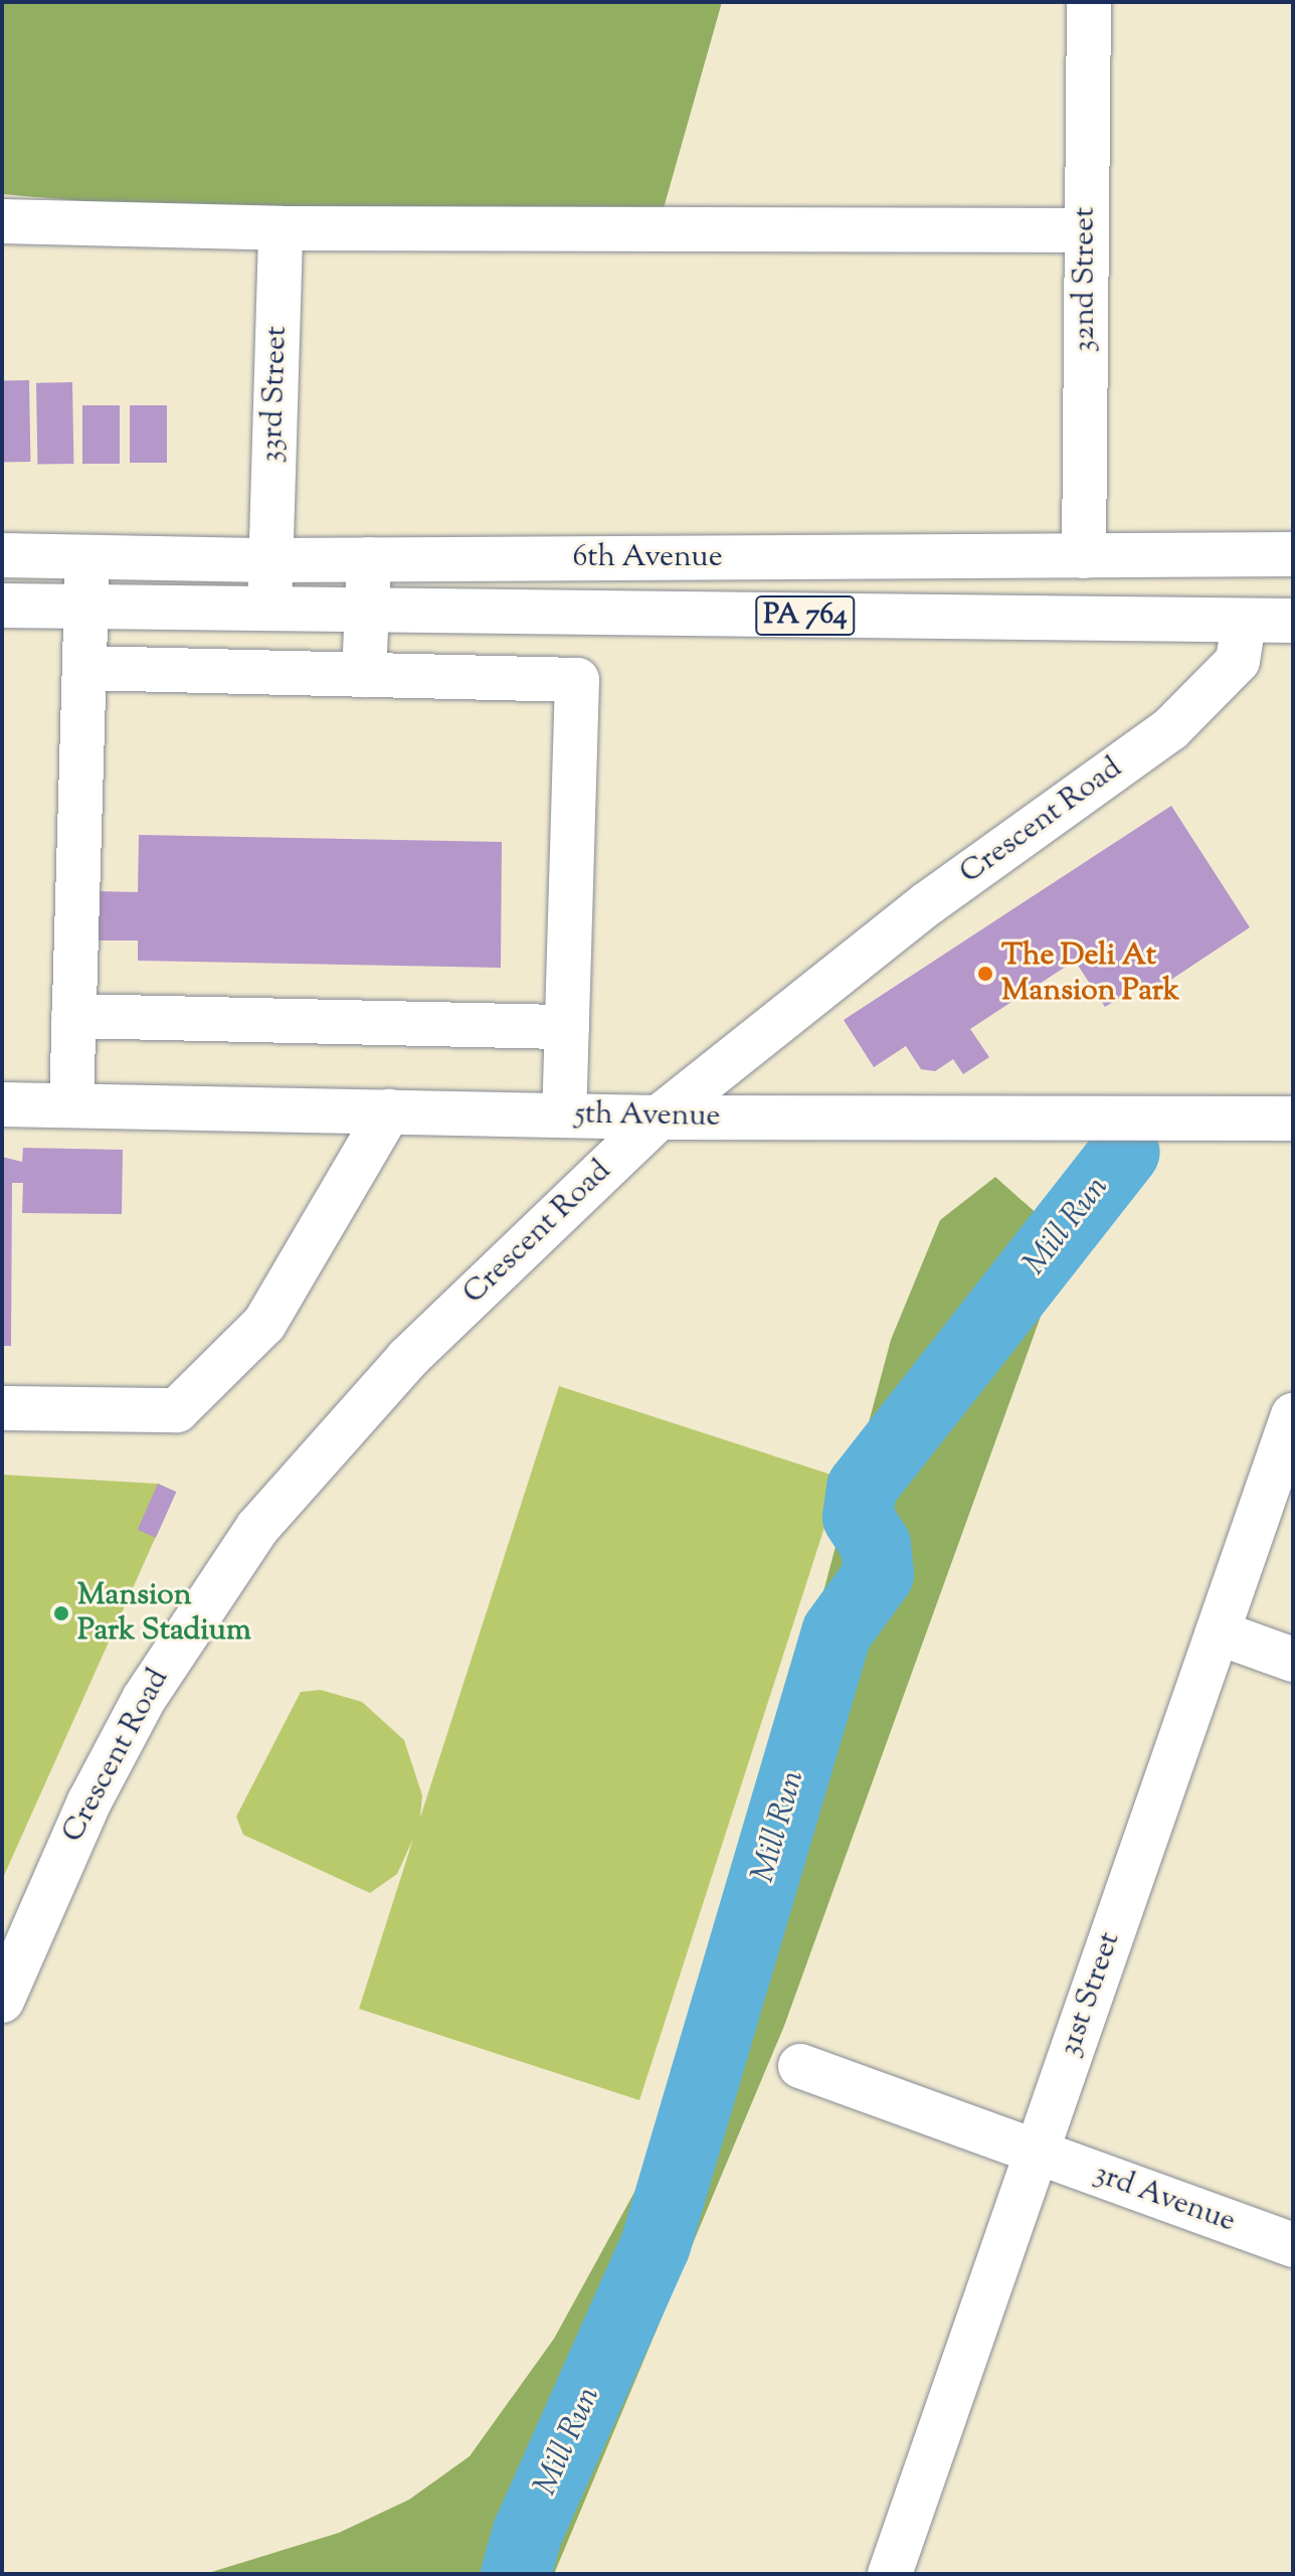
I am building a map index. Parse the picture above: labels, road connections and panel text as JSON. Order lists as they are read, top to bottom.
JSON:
{
  "streets": {
    "street": [
      "32nd Street",
      "33rd Street",
      "6th Avenue",
      "PA 764",
      "Crescent Road",
      "5th Avenue",
      "31st Street",
      "3rd Avenue"
    ]
  },
  "crossings": [
    ["32nd Street", "6th Avenue"],
    ["33rd Street", "6th Avenue"],
    ["6th Avenue", "PA 764"],
    ["6th Avenue", "Crescent Road"],
    ["PA 764", "Crescent Road"],
    ["Crescent Road", "5th Avenue"],
    ["31st Street", "3rd Avenue"]
  ],
  "water": ["Mill Run"],
  "places": ["The Deli At Mansion Park", "Mansion Park Stadium"]
}
